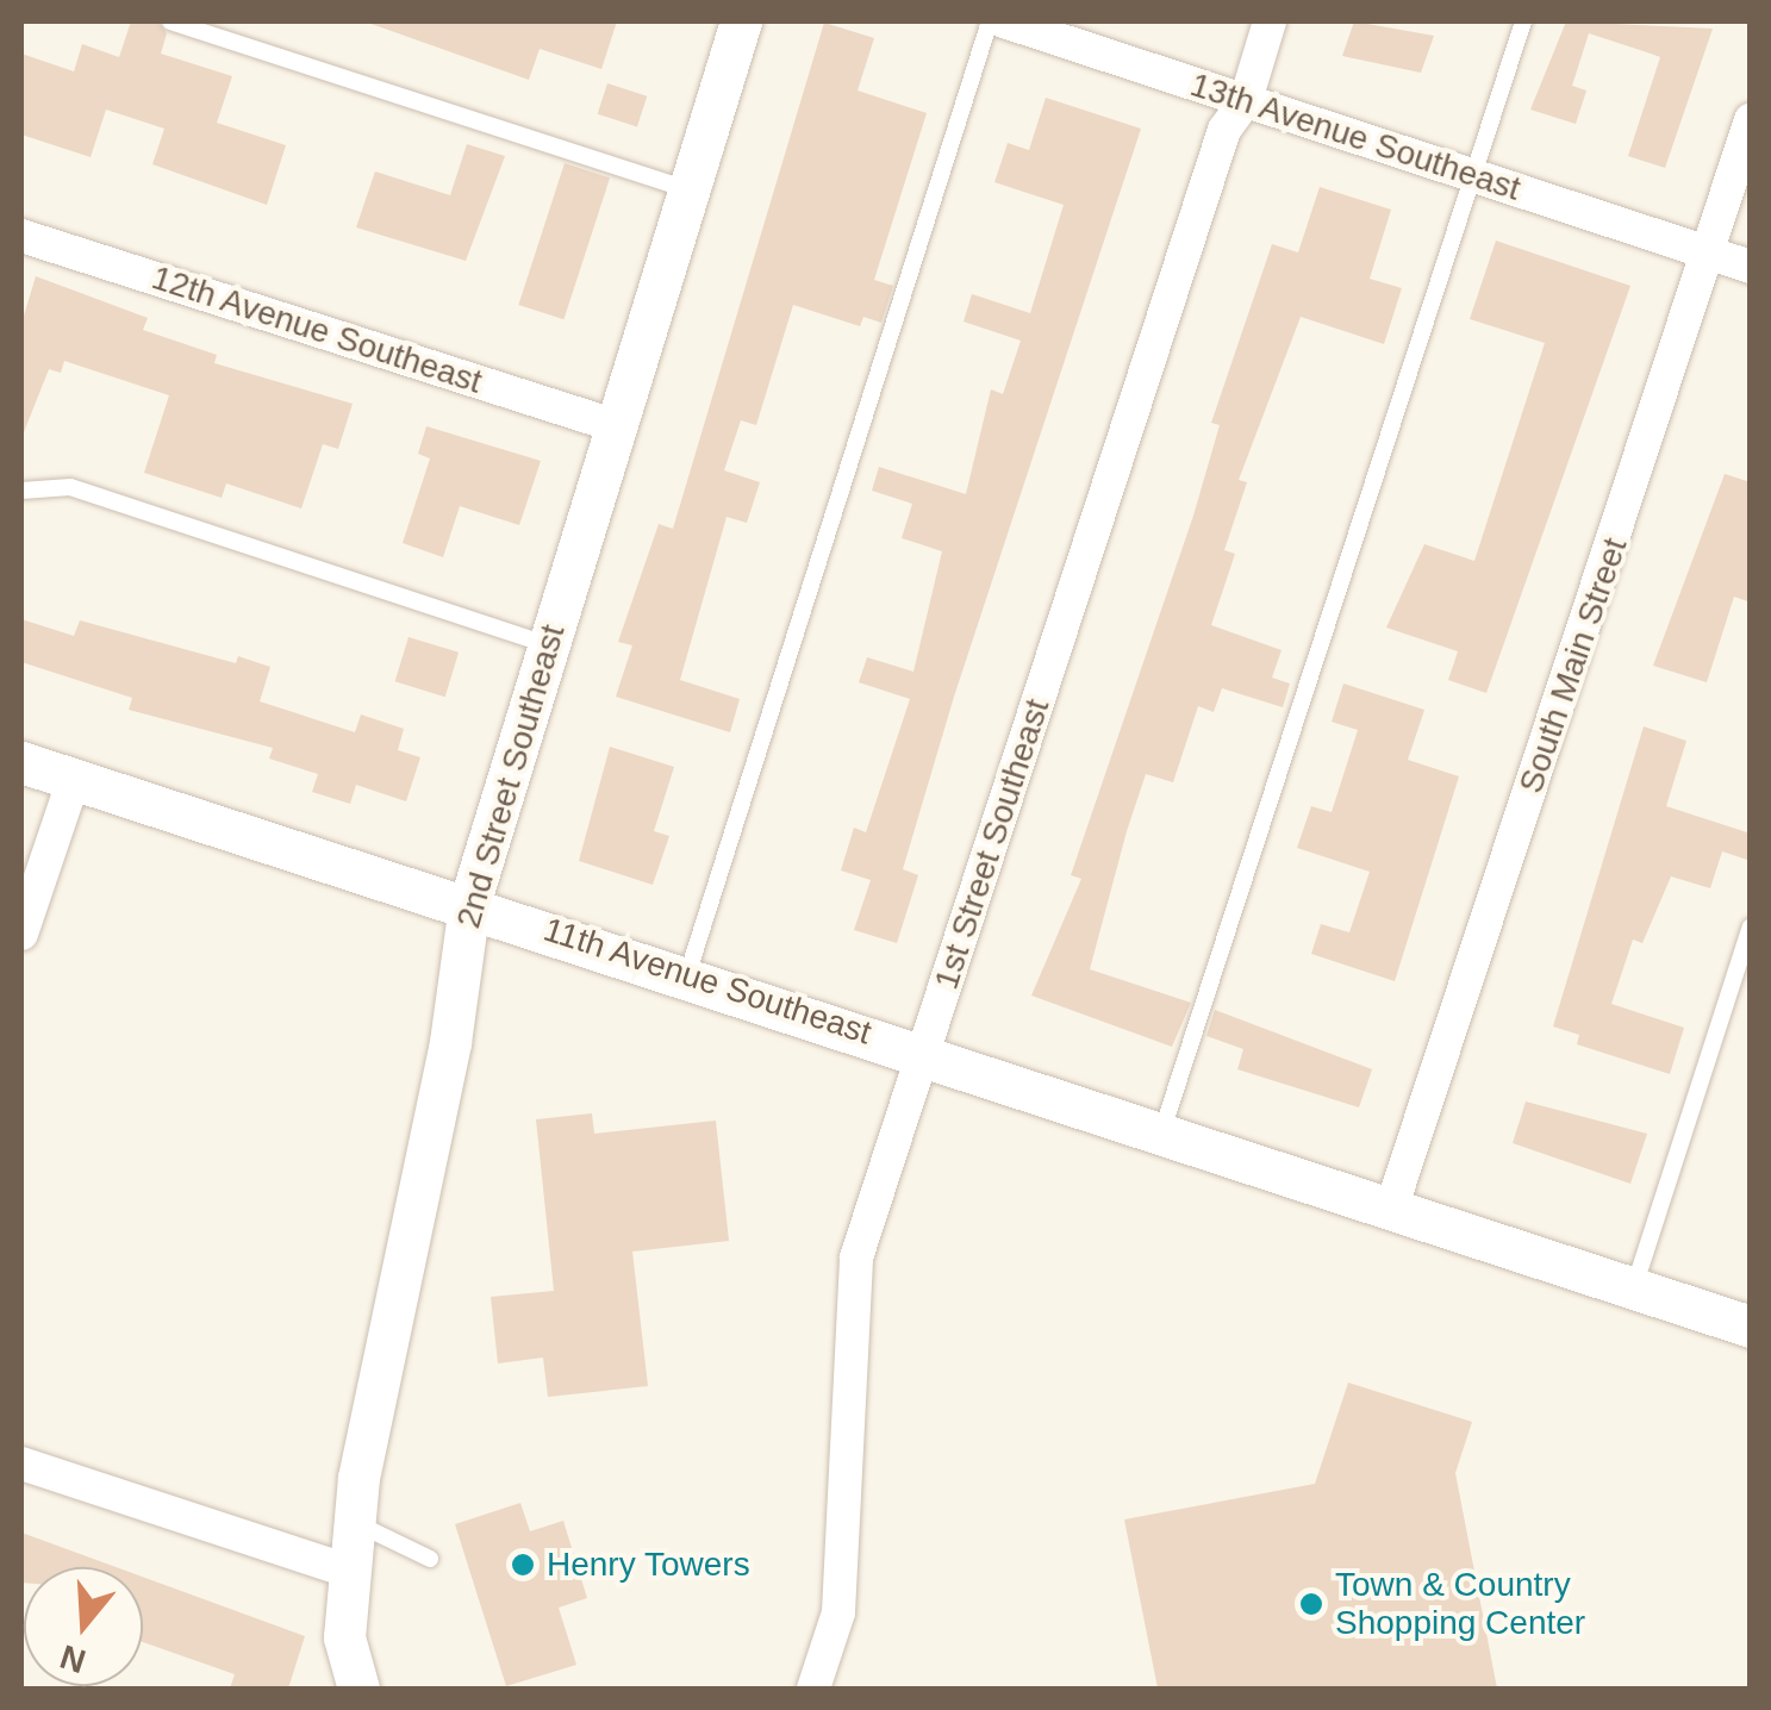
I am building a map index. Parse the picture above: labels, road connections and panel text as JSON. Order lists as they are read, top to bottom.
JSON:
{
  "streets": {
    "street": [
      "13th Avenue Southeast",
      "12th Avenue Southeast",
      "South Main Street",
      "2nd Street Southeast",
      "1st Street Southeast",
      "11th Avenue Southeast"
    ]
  },
  "crossings": [
    ["13th Avenue Southeast", "South Main Street"],
    ["13th Avenue Southeast", "1st Street Southeast"],
    ["12th Avenue Southeast", "2nd Street Southeast"],
    ["South Main Street", "11th Avenue Southeast"],
    ["2nd Street Southeast", "11th Avenue Southeast"],
    ["1st Street Southeast", "11th Avenue Southeast"]
  ],
  "places": ["Henry Towers", "Town & Country Shopping Center"],
  "north": "bottom"
}
